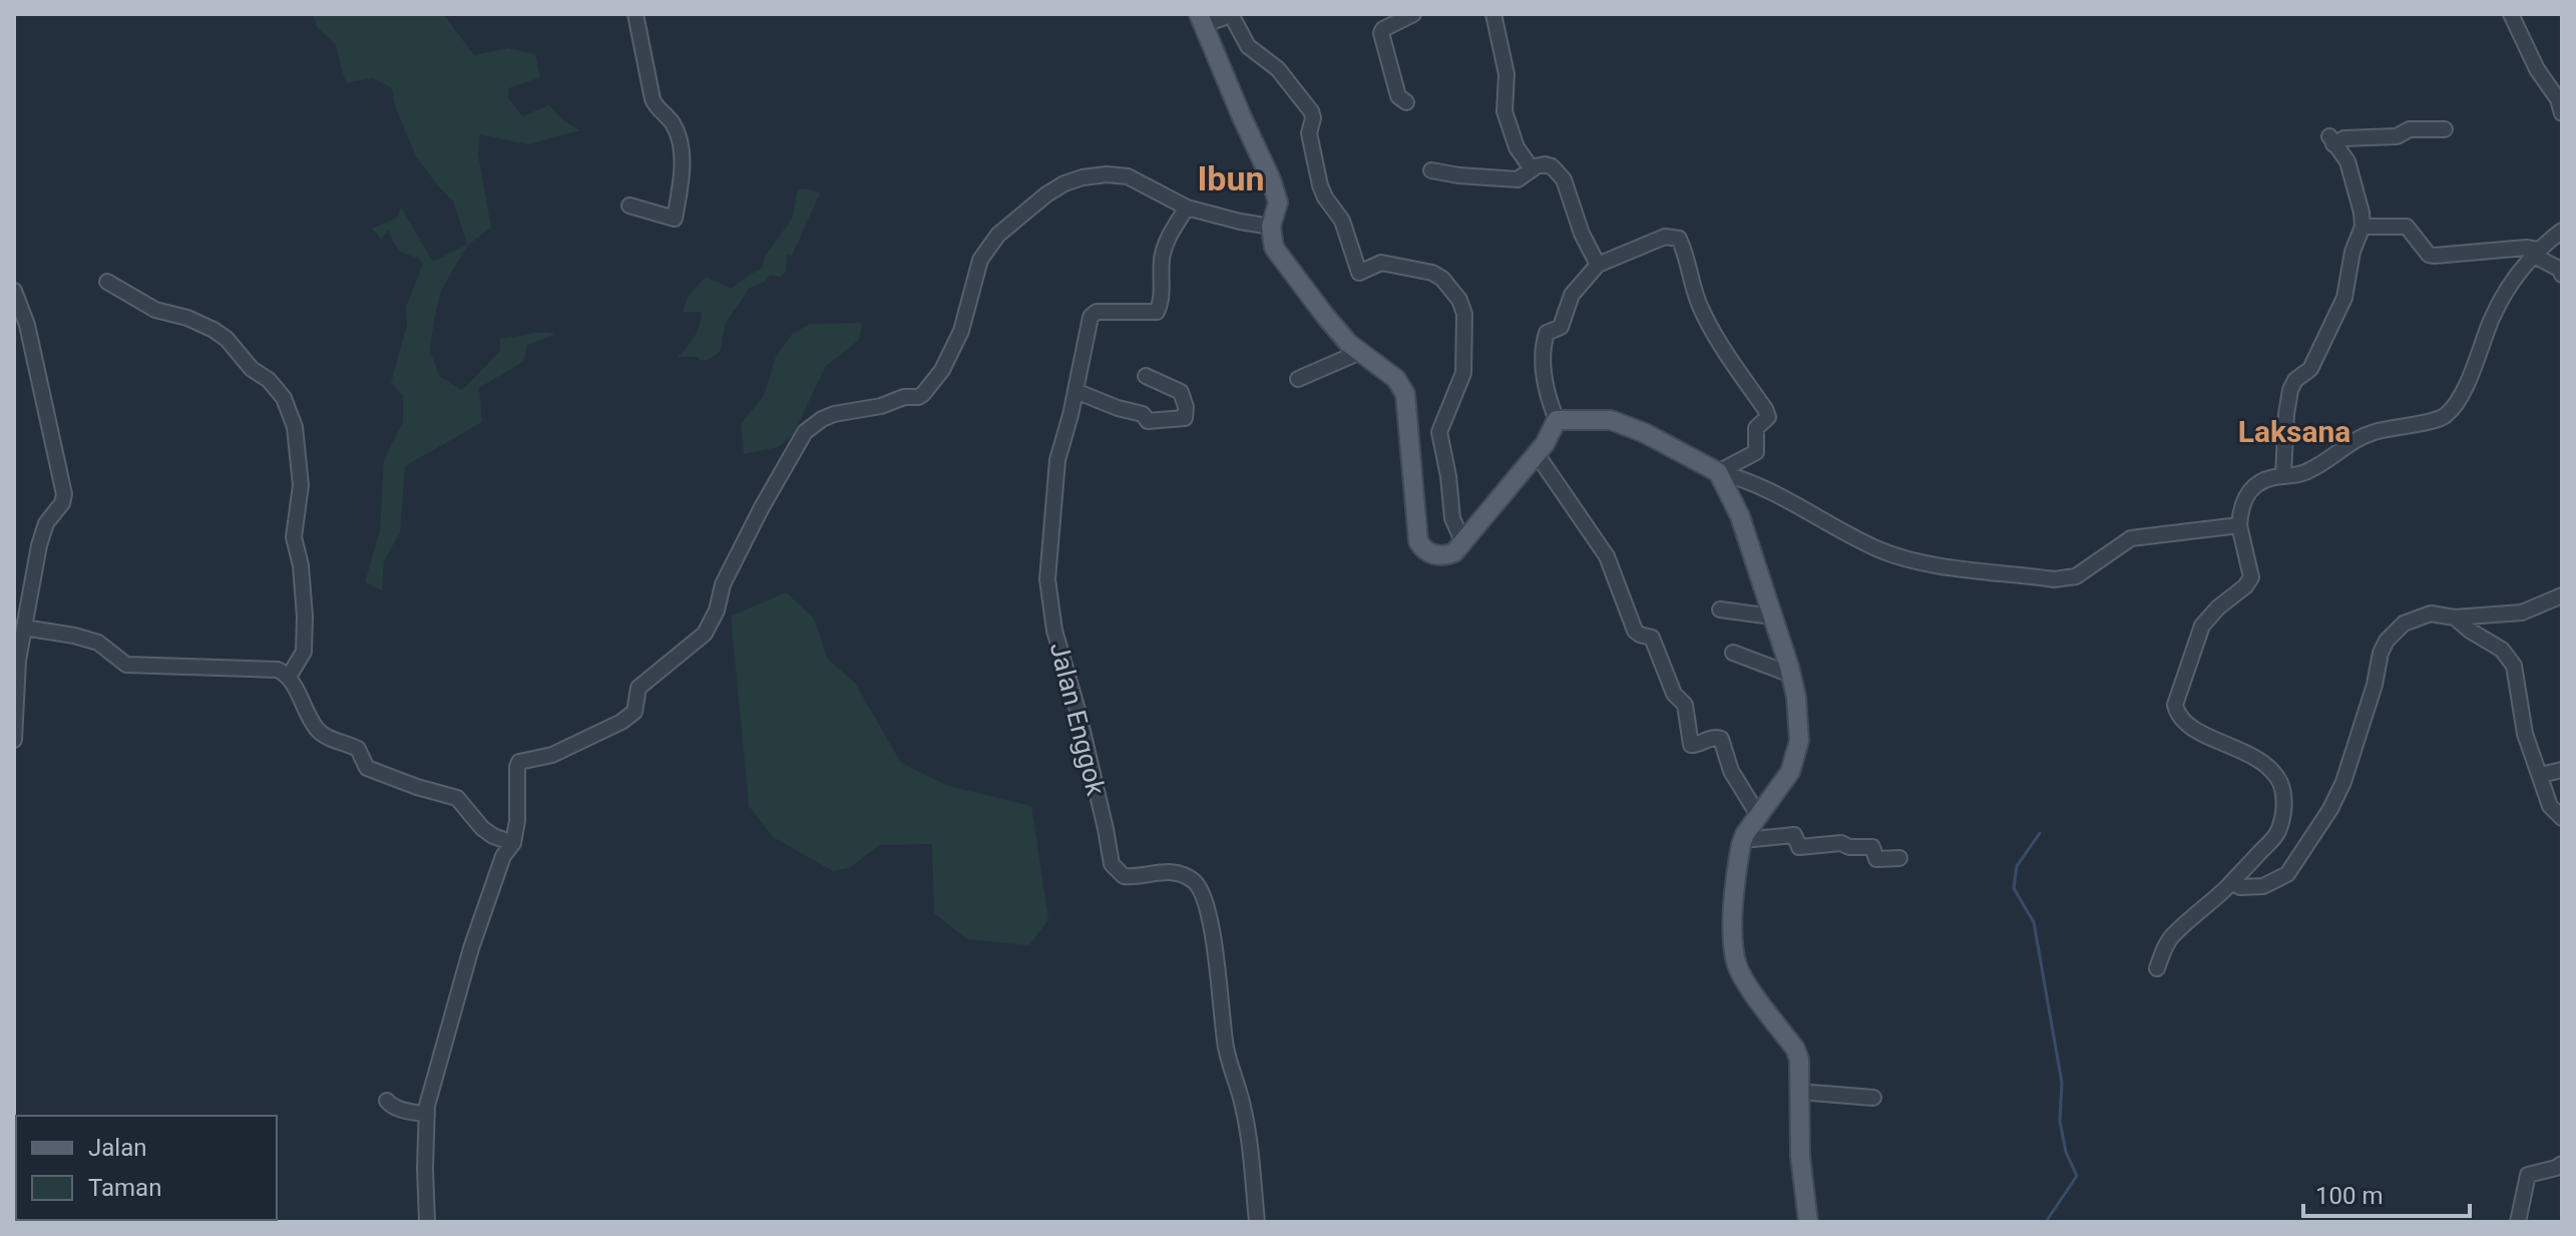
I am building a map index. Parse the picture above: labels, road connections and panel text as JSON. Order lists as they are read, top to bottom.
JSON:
{
  "streets": {
    "street": ["Jalan Enggok"]
  },
  "districts": ["Ibun", "Laksana"],
  "legend": ["Jalan", "Taman"],
  "scale_bar": "100 m"
}
